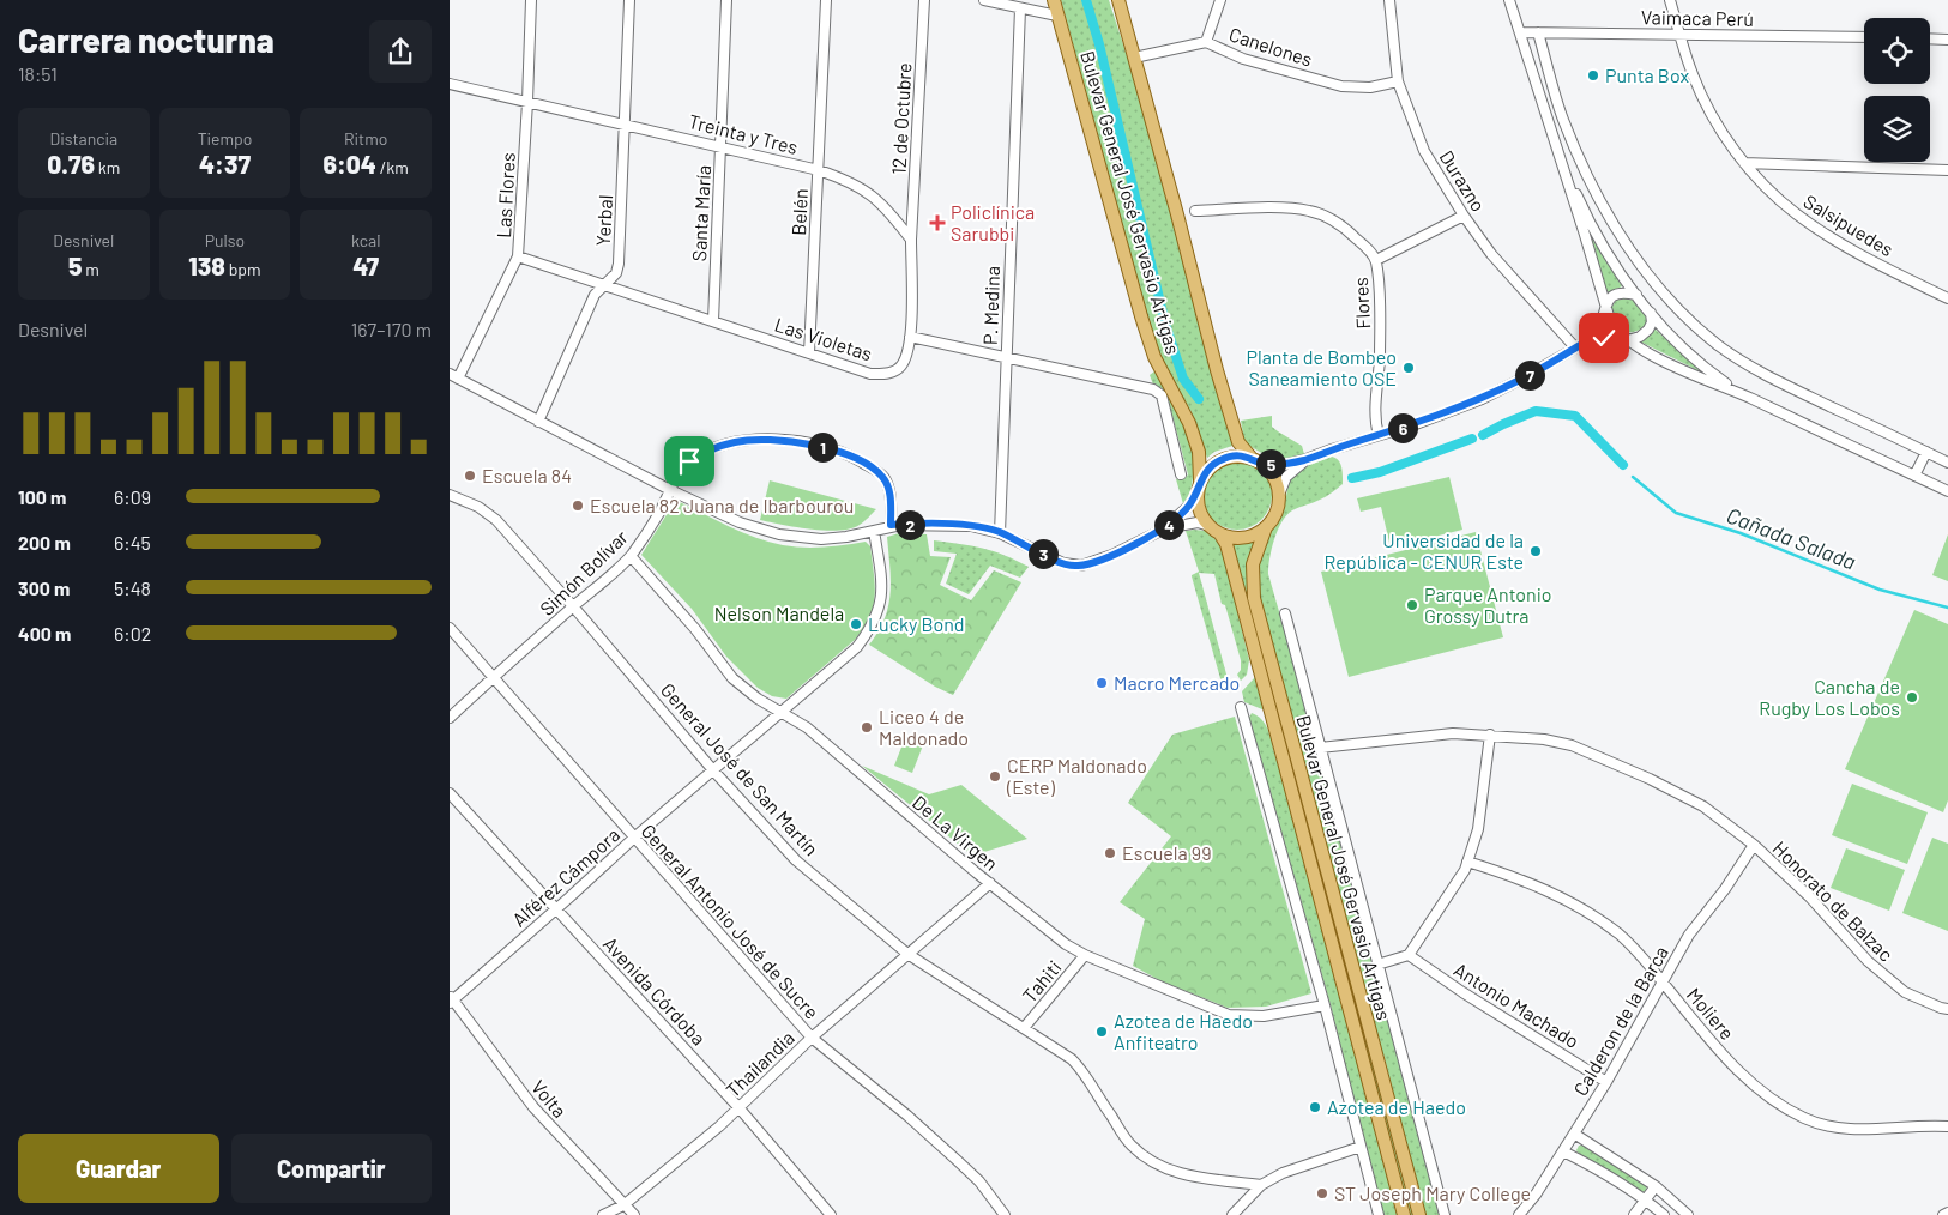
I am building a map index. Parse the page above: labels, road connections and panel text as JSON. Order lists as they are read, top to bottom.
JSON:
{
  "streets": {
    "main road": ["Bulevar General José Gervasio Artigas"],
    "street": [
      "Vaimaca Perú",
      "Canelones",
      "12 de Octubre",
      "Treinta y Tres",
      "Durazno",
      "Las Flores",
      "Belén",
      "Santa María",
      "Yerbal",
      "Salsipuedes",
      "Flores",
      "P. Medina",
      "Las Violetas",
      "Simón Bolívar",
      "General José de San Martín",
      "De La Virgen",
      "Alférez Cámpora",
      "Honorato de Balzac",
      "General Antonio José de Sucre",
      "Tahiti",
      "Avenida Córdoba",
      "Antonio Machado",
      "Moliere",
      "Calderon de la Barca",
      "Thailandia",
      "Volta"
    ]
  },
  "crossings": [
    ["Vaimaca Perú", "Salsipuedes"],
    ["Canelones", "Durazno"],
    ["Canelones", "Bulevar General José Gervasio Artigas"],
    ["12 de Octubre", "Treinta y Tres"],
    ["Treinta y Tres", "Las Flores"],
    ["Treinta y Tres", "Belén"],
    ["Treinta y Tres", "Santa María"],
    ["Treinta y Tres", "Yerbal"],
    ["Las Flores", "Las Violetas"],
    ["Bulevar General José Gervasio Artigas", "Honorato de Balzac"],
    ["Belén", "Las Violetas"],
    ["Santa María", "Las Violetas"],
    ["Yerbal", "Las Violetas"],
    ["Simón Bolívar", "General José de San Martín"],
    ["Simón Bolívar", "De La Virgen"],
    ["Simón Bolívar", "General Antonio José de Sucre"],
    ["General José de San Martín", "Alférez Cámpora"],
    ["General José de San Martín", "Tahiti"],
    ["General José de San Martín", "Thailandia"],
    ["De La Virgen", "Alférez Cámpora"],
    ["De La Virgen", "Tahiti"],
    ["De La Virgen", "Thailandia"],
    ["Alférez Cámpora", "General Antonio José de Sucre"],
    ["Alférez Cámpora", "Avenida Córdoba"],
    ["Alférez Cámpora", "Volta"],
    ["Honorato de Balzac", "Calderon de la Barca"],
    ["General Antonio José de Sucre", "Thailandia"],
    ["Avenida Córdoba", "Thailandia"],
    ["Antonio Machado", "Calderon de la Barca"],
    ["Moliere", "Calderon de la Barca"],
    ["Thailandia", "Volta"]
  ],
  "water": ["Cañada Salada"],
  "parks": ["Nelson Mandela"],
  "places": {
    "other": [
      "Punta Box",
      "Planta de Bombeo Saneamiento OSE",
      "Escuela 84",
      "Escuela 82 Juana de Ibarbourou",
      "Universidad de la República - CENUR Este",
      "Parque Antonio Grossy Dutra",
      "Lucky Bond",
      "Macro Mercado",
      "Cancha de Rugby Los Lobos",
      "Liceo 4 de Maldonado",
      "CERP Maldonado (Este)",
      "Escuela 99",
      "Azotea de Haedo Anfiteatro",
      "Azotea de Haedo",
      "ST Joseph Mary College"
    ],
    "health": ["Policlínica Sarubbi"]
  },
  "page": {
    "heading": ["Carrera nocturna", "18:51"],
    "stats": [
      ["Distancia", "0.76 km"],
      ["Tiempo", "4:37"],
      ["Ritmo", "6:04 /km"],
      ["Desnivel", "5 m"],
      ["Pulso", "138 bpm"],
      ["kcal", "47"]
    ],
    "chart": ["Desnivel", "167–170 m"],
    "pins": [
      "7",
      "6",
      "1",
      "5",
      "2",
      "4",
      "3"
    ],
    "list": [
      {
        "name": "100 m",
        "note": "6:09"
      },
      {
        "name": "200 m",
        "note": "6:45"
      },
      {
        "name": "300 m",
        "note": "5:48"
      },
      {
        "name": "400 m",
        "note": "6:02"
      }
    ],
    "buttons": ["Guardar", "Compartir"]
  }
}
